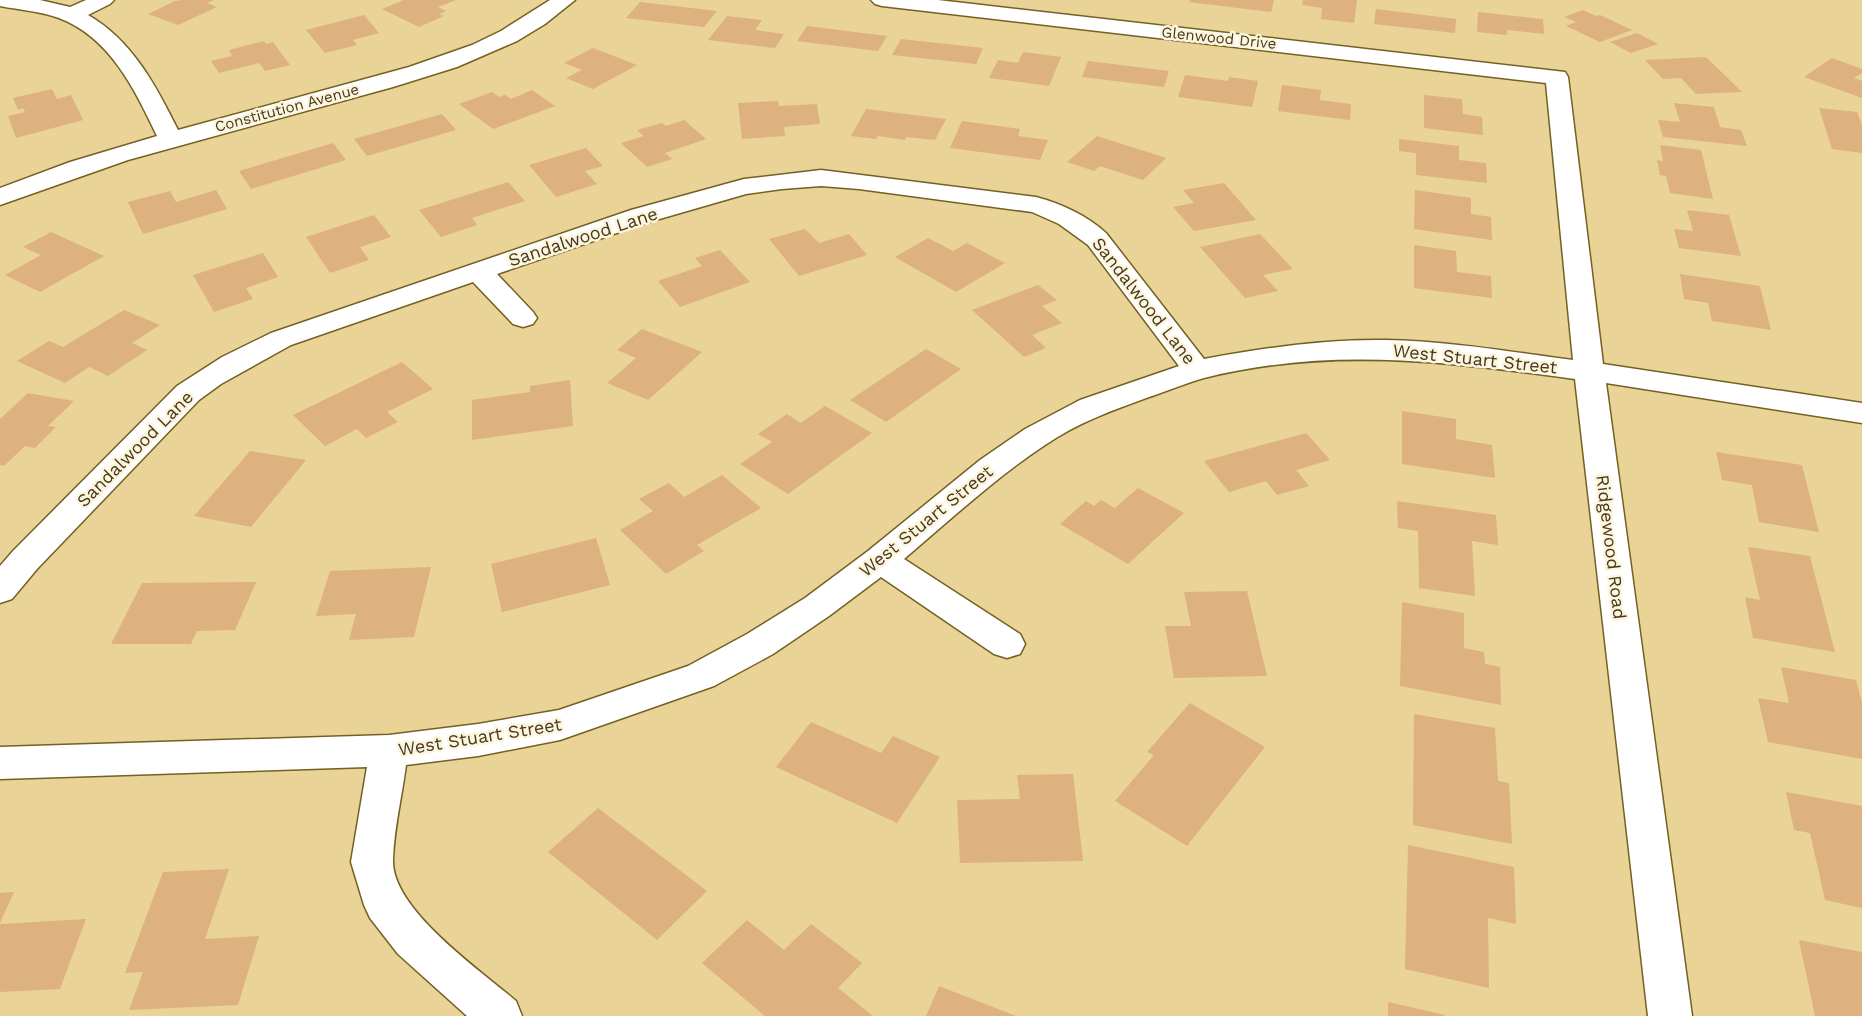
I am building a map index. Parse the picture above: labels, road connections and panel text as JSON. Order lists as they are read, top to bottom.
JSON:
{
  "streets": {
    "street": [
      "Glenwood Drive",
      "Constitution Avenue",
      "Sandalwood Lane",
      "West Stuart Street",
      "Ridgewood Road"
    ]
  },
  "crossings": [
    ["Glenwood Drive", "Ridgewood Road"],
    ["Sandalwood Lane", "West Stuart Street"],
    ["West Stuart Street", "Ridgewood Road"]
  ]
}
